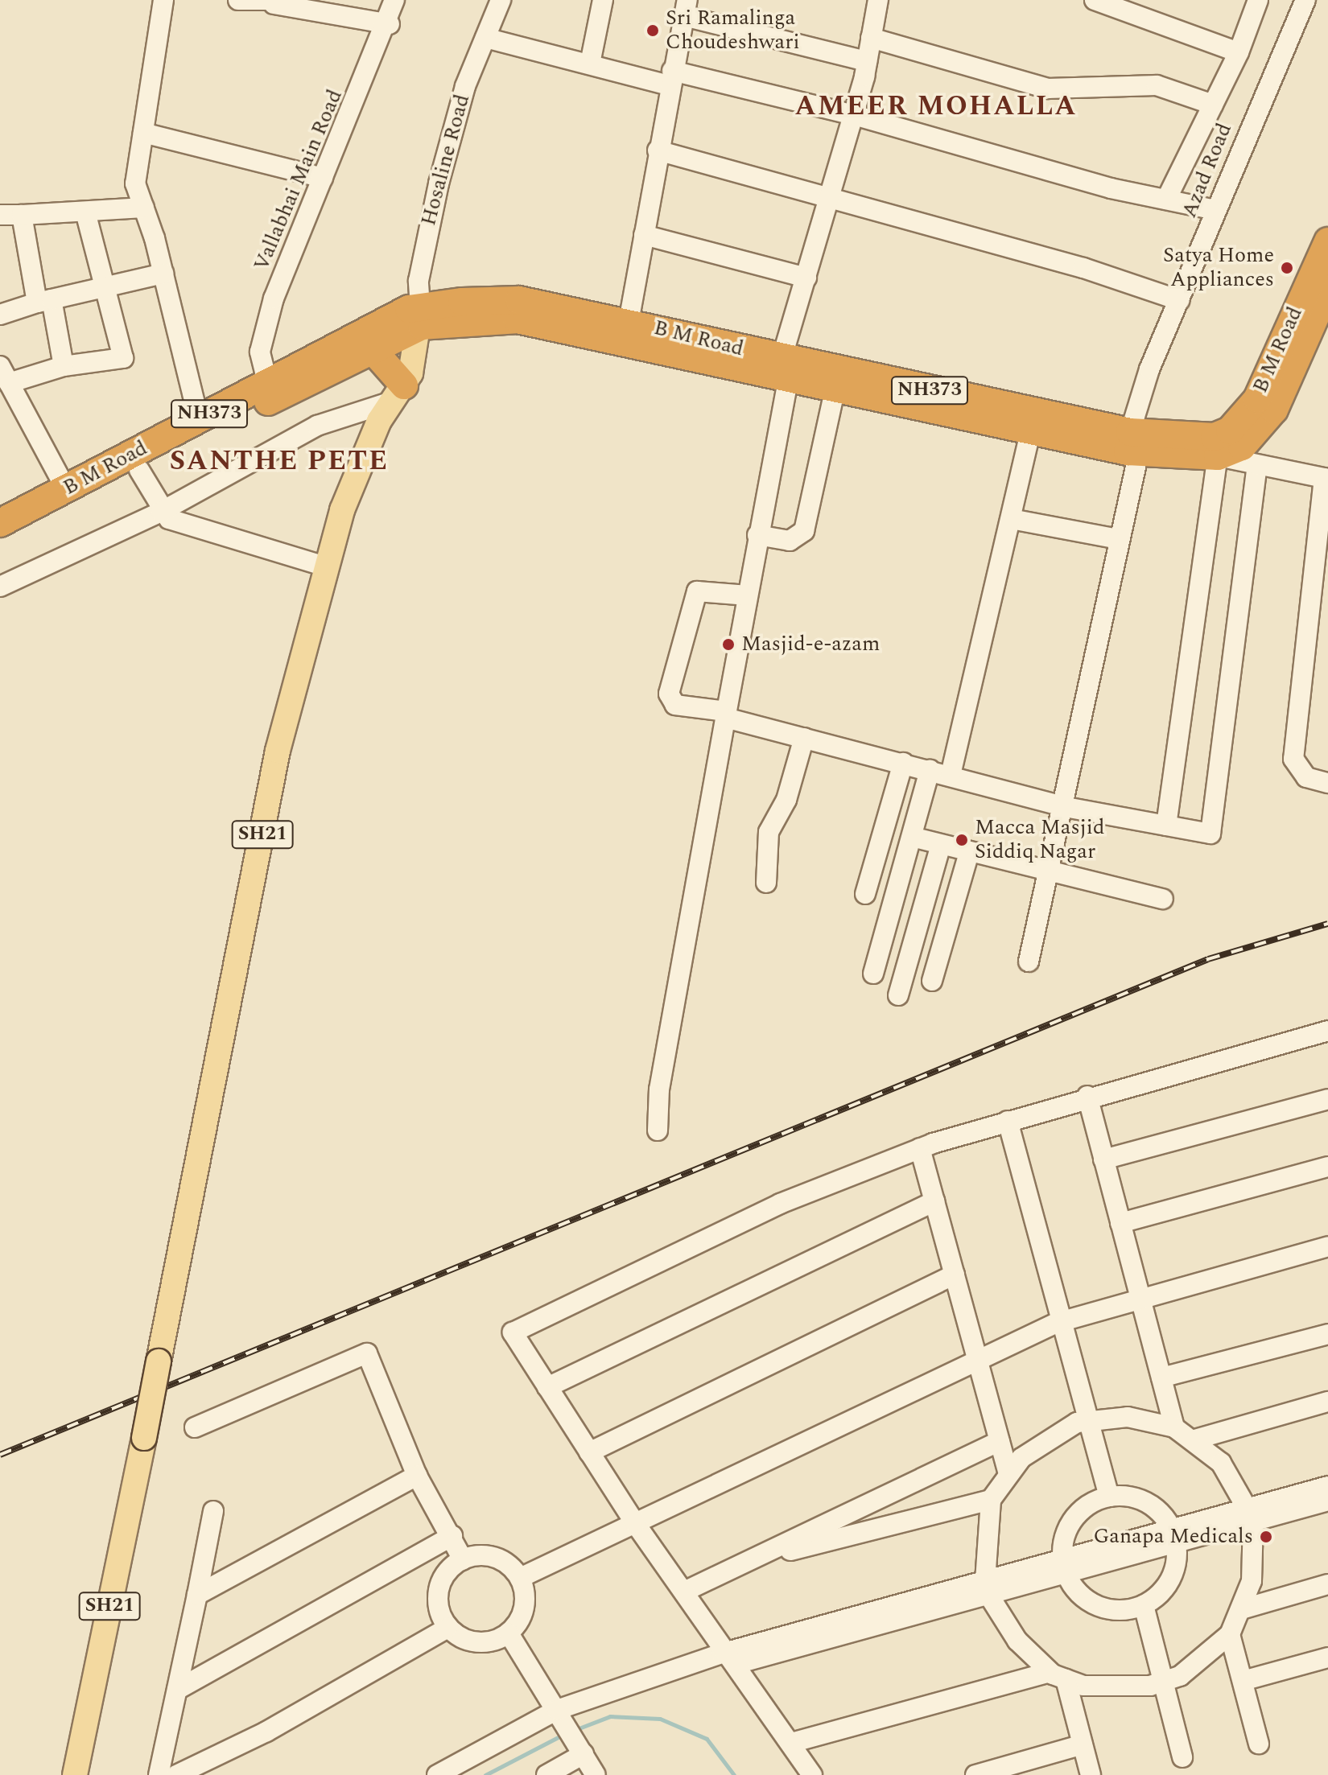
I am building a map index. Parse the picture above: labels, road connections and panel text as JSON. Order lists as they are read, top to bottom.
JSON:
{
  "streets": {
    "highway": ["B M Road", "NH373"],
    "main road": ["SH21"],
    "street": ["Hosaline Road", "Azad Road", "Vallabhai Main Road"]
  },
  "crossings": [
    ["Hosaline Road", "B M Road"],
    ["Hosaline Road", "NH373"],
    ["Hosaline Road", "SH21"],
    ["Azad Road", "B M Road"],
    ["Azad Road", "NH373"],
    ["Vallabhai Main Road", "B M Road"],
    ["B M Road", "NH373"],
    ["B M Road", "SH21"],
    ["NH373", "SH21"]
  ],
  "districts": ["AMEER MOHALLA", "SANTHE PETE"],
  "places": [
    "Sri Ramalinga Choudeshwari",
    "Satya Home Appliances",
    "Masjid-e-azam",
    "Macca Masjid Siddiq Nagar",
    "Ganapa Medicals"
  ]
}
